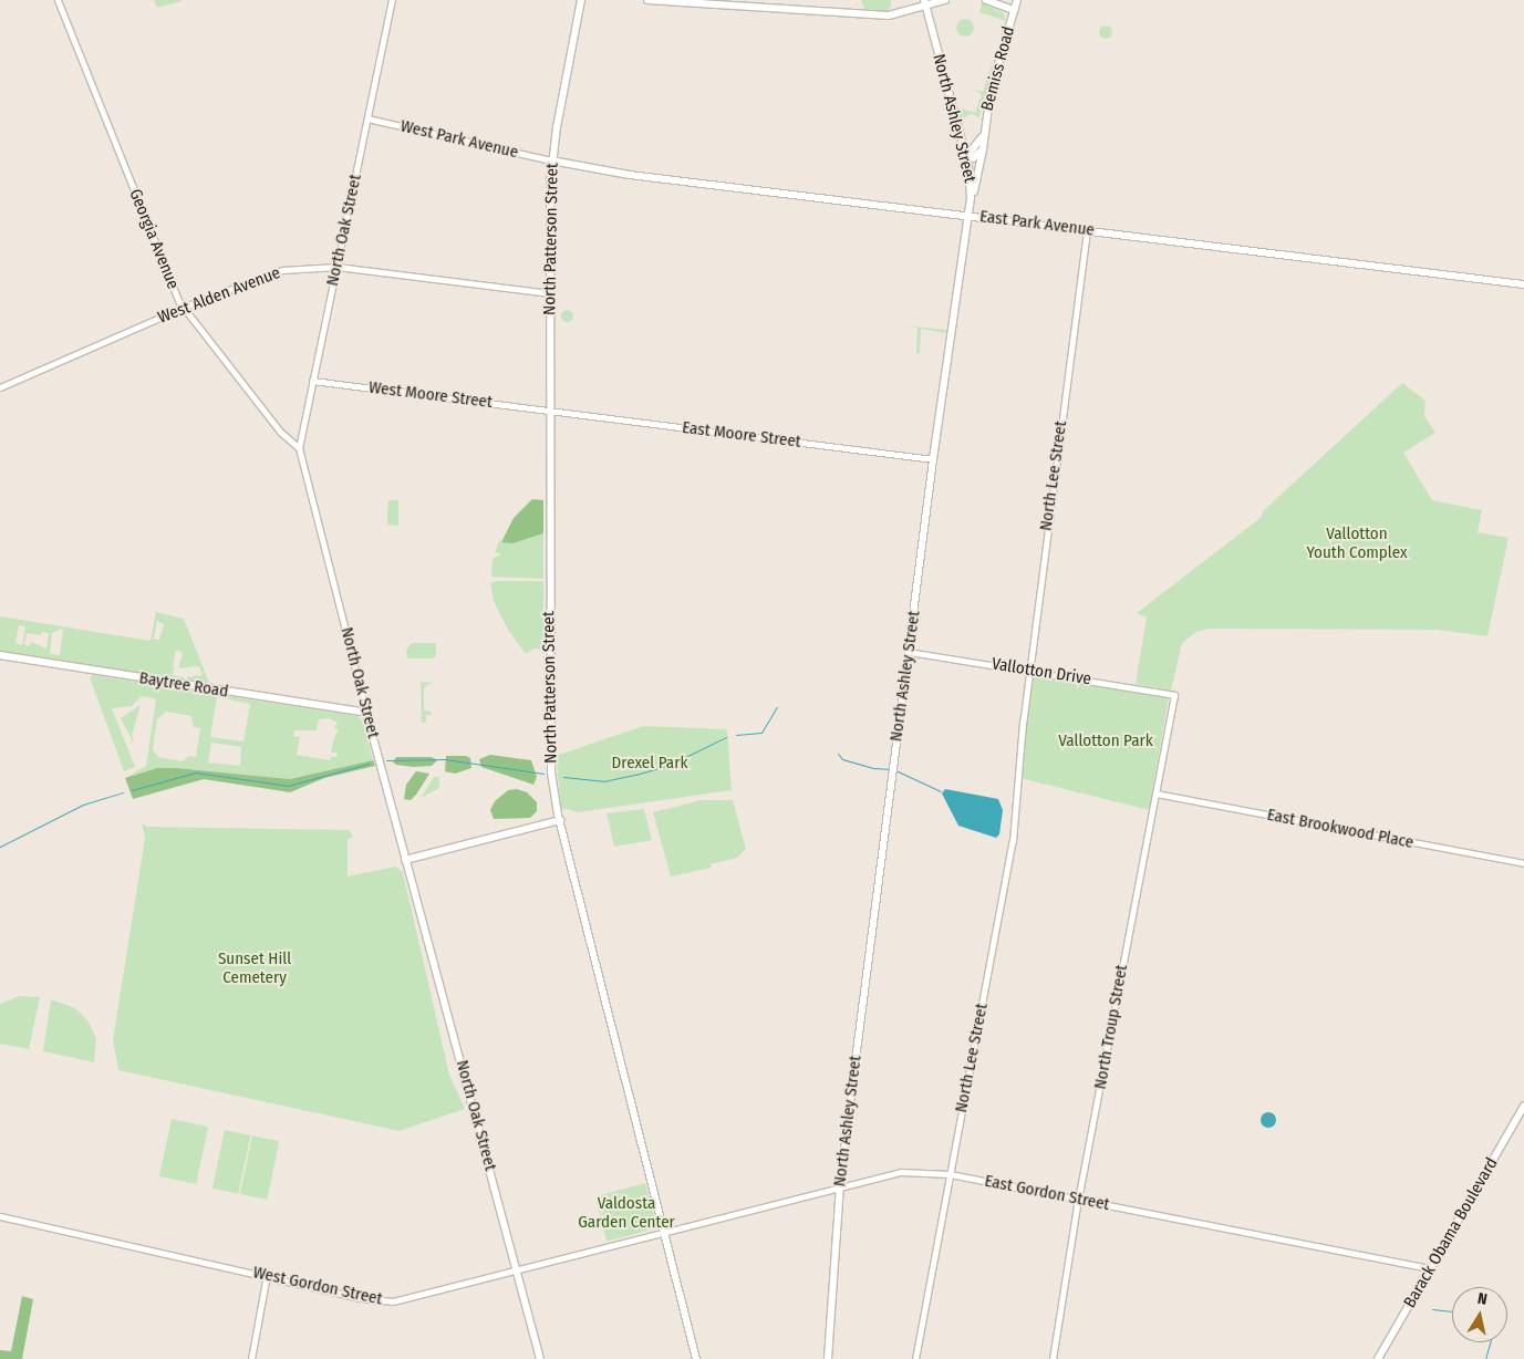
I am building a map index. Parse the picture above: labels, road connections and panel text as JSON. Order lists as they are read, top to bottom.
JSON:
{
  "streets": {
    "main road": [
      "Bemiss Road",
      "North Ashley Street",
      "East Park Avenue",
      "North Oak Street",
      "North Patterson Street",
      "Baytree Road",
      "Barack Obama Boulevard"
    ],
    "street": [
      "West Park Avenue",
      "Georgia Avenue",
      "West Alden Avenue",
      "West Moore Street",
      "East Moore Street",
      "North Lee Street",
      "Vallotton Drive",
      "East Brookwood Place",
      "North Troup Street",
      "East Gordon Street",
      "West Gordon Street"
    ]
  },
  "crossings": [
    ["Bemiss Road", "North Ashley Street"],
    ["North Ashley Street", "East Park Avenue"],
    ["North Ashley Street", "East Moore Street"],
    ["North Ashley Street", "Vallotton Drive"],
    ["North Ashley Street", "East Gordon Street"],
    ["West Park Avenue", "East Park Avenue"],
    ["West Park Avenue", "North Oak Street"],
    ["West Park Avenue", "North Patterson Street"],
    ["East Park Avenue", "North Patterson Street"],
    ["East Park Avenue", "North Lee Street"],
    ["North Oak Street", "Georgia Avenue"],
    ["North Oak Street", "West Alden Avenue"],
    ["North Oak Street", "West Moore Street"],
    ["North Oak Street", "Baytree Road"],
    ["North Oak Street", "West Gordon Street"],
    ["Georgia Avenue", "West Alden Avenue"],
    ["North Patterson Street", "West Alden Avenue"],
    ["North Patterson Street", "West Moore Street"],
    ["North Patterson Street", "East Moore Street"],
    ["North Patterson Street", "East Gordon Street"],
    ["North Patterson Street", "West Gordon Street"],
    ["West Moore Street", "East Moore Street"],
    ["North Lee Street", "Vallotton Drive"],
    ["North Lee Street", "East Gordon Street"],
    ["Vallotton Drive", "North Troup Street"],
    ["East Brookwood Place", "North Troup Street"],
    ["North Troup Street", "East Gordon Street"],
    ["East Gordon Street", "Barack Obama Boulevard"],
    ["East Gordon Street", "West Gordon Street"]
  ],
  "parks": [
    "Vallotton Youth Complex",
    "Vallotton Park",
    "Drexel Park",
    "Sunset Hill Cemetery",
    "Valdosta Garden Center"
  ],
  "north": "top"
}
